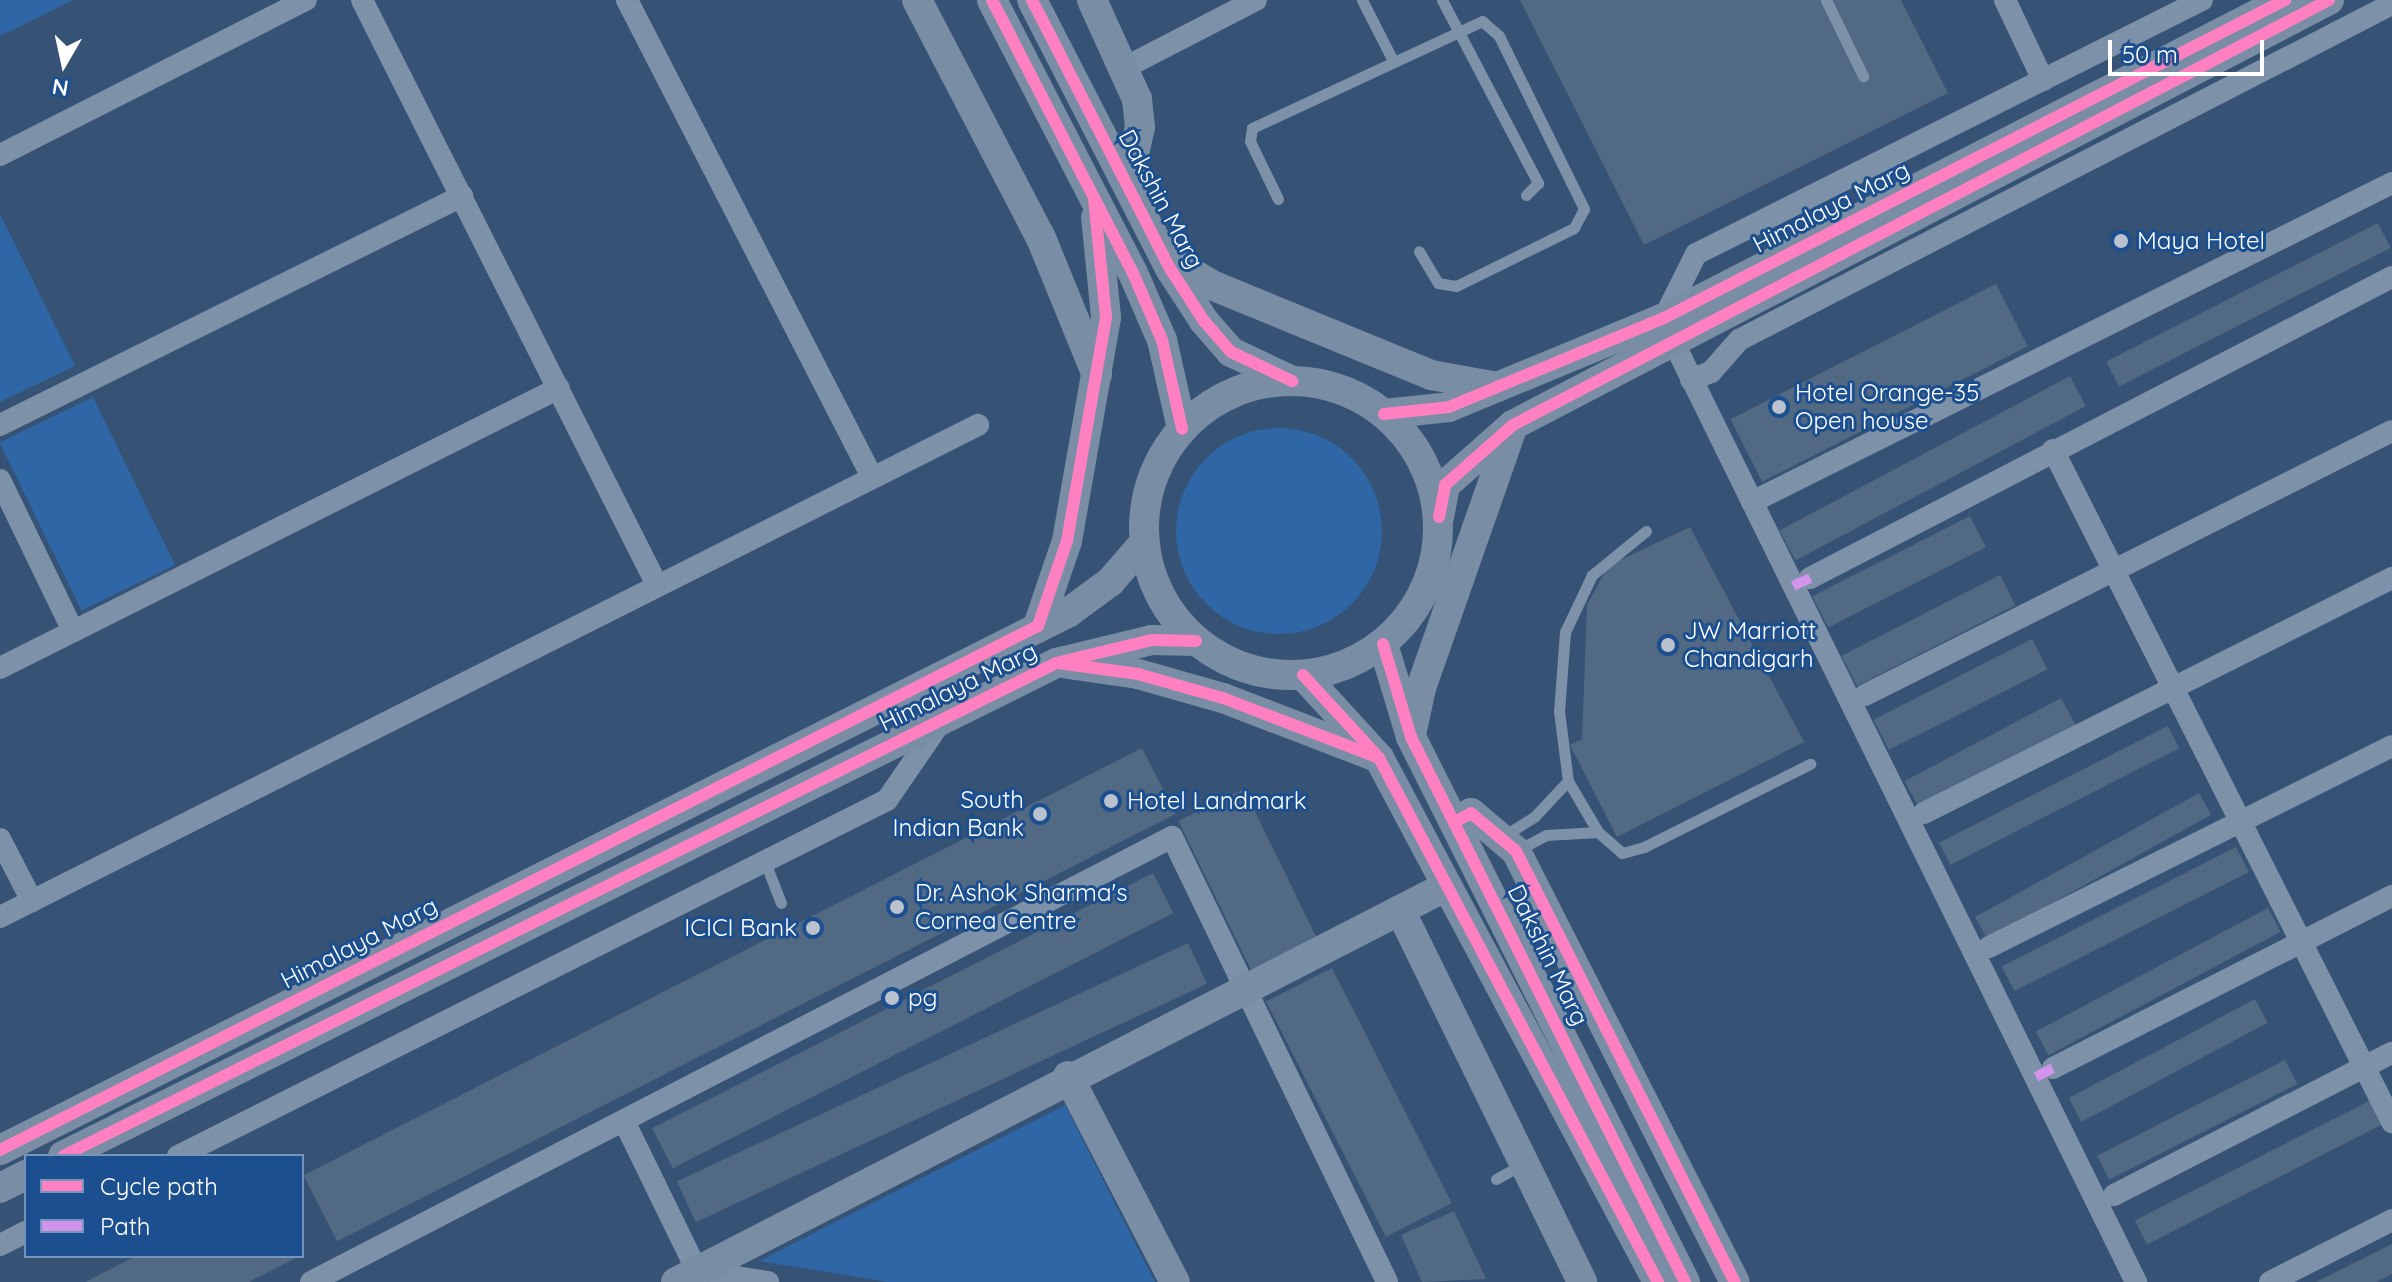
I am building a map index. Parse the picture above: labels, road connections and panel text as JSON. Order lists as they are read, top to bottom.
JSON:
{
  "streets": {
    "main road": ["Dakshin Marg", "Himalaya Marg"]
  },
  "places": [
    "Maya Hotel",
    "Hotel Orange-35 Open house",
    "JW Marriott Chandigarh",
    "Hotel Landmark",
    "South Indian Bank",
    "Dr. Ashok Sharma's Cornea Centre",
    "ICICI Bank",
    "pg"
  ],
  "legend": ["Cycle path", "Path"],
  "scale_bar": "50 m",
  "north": "bottom"
}
